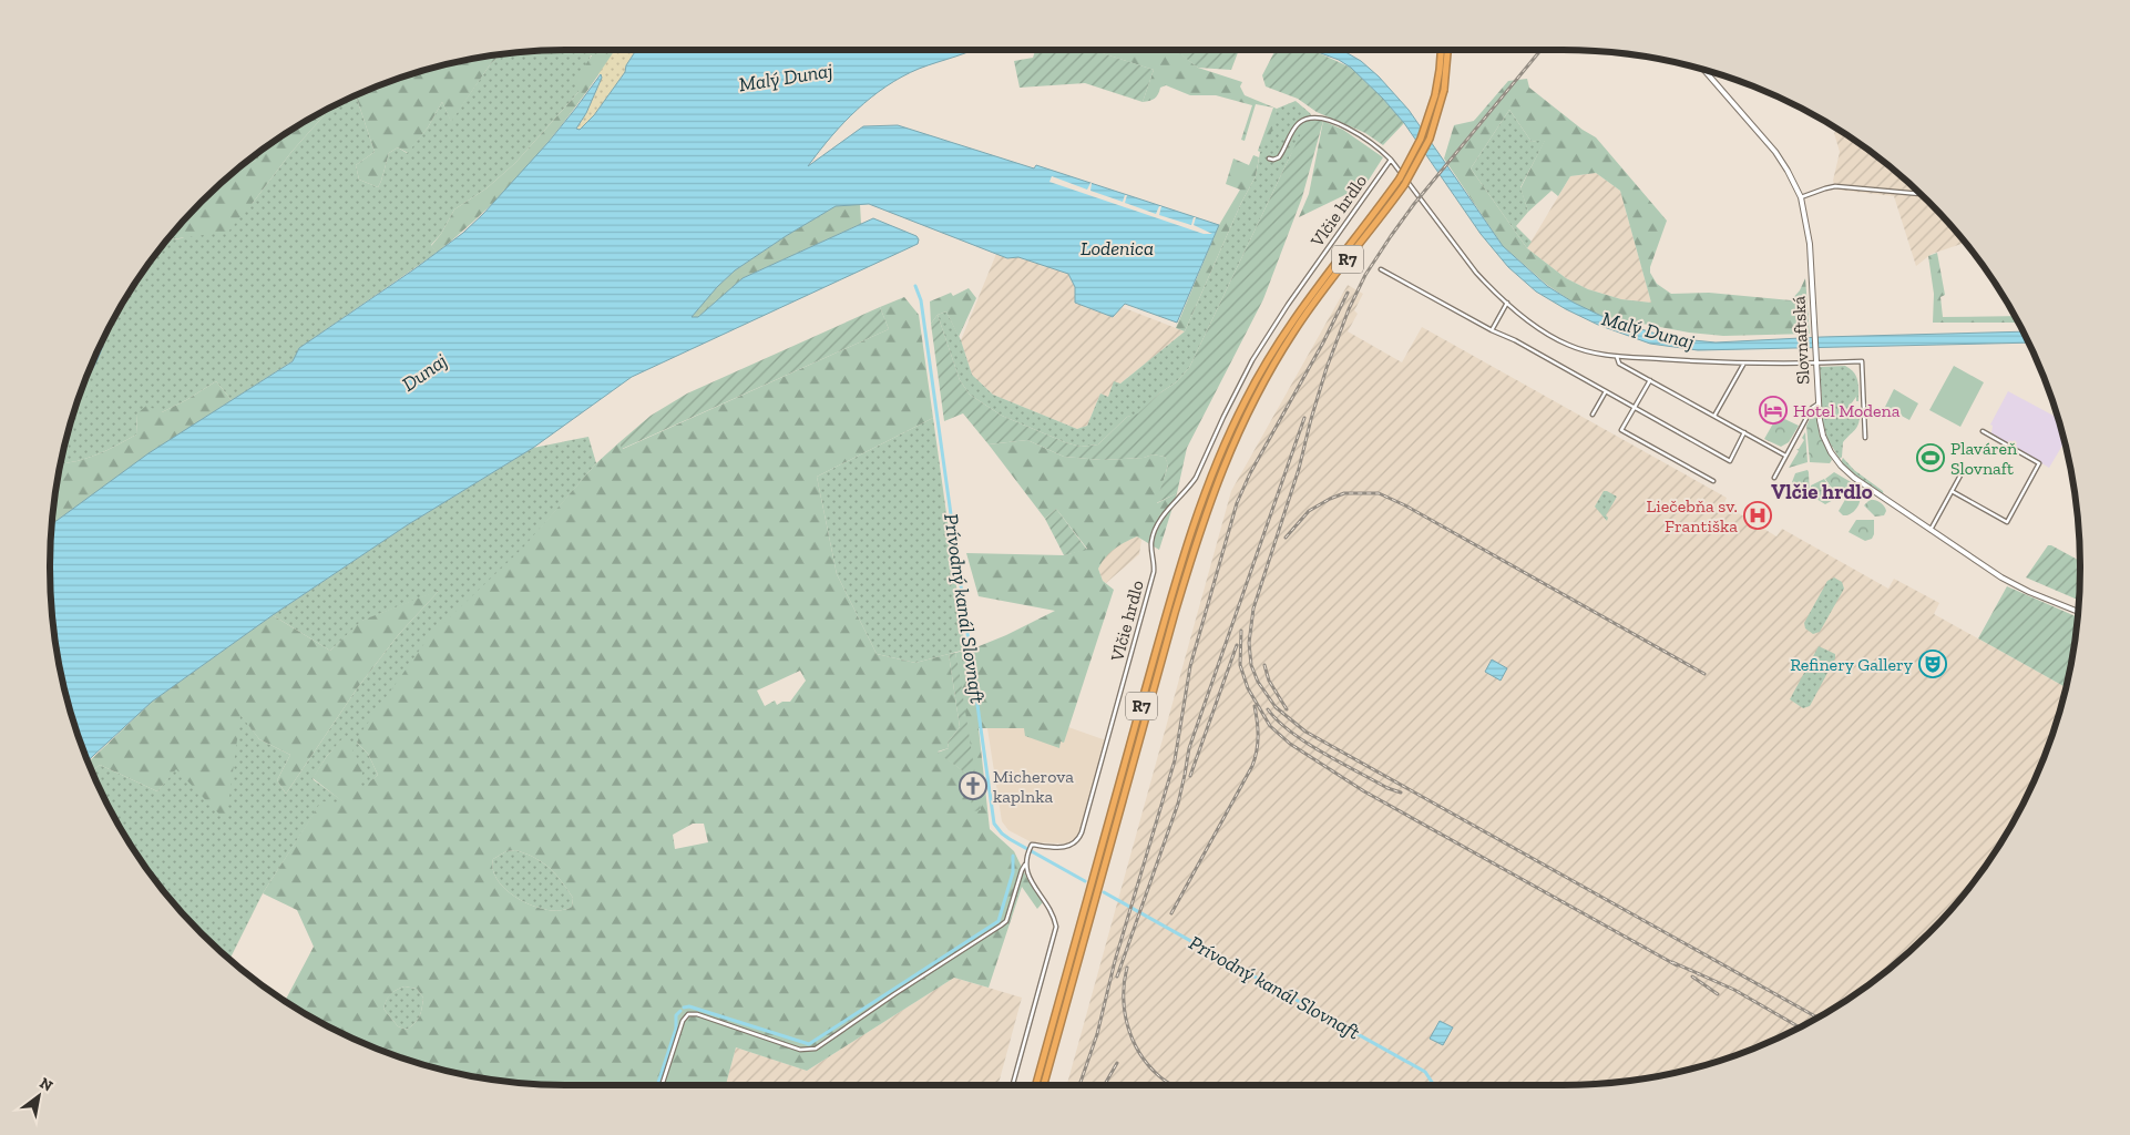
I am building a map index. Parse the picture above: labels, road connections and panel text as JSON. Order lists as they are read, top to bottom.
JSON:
{
  "streets": {
    "highway": ["R7"],
    "main road": ["Slovnaftská"],
    "street": ["Vlčie hrdlo"]
  },
  "districts": ["Vlčie hrdlo"],
  "water": [
    "Malý Dunaj",
    "Lodenica",
    "Dunaj",
    "Prívodný kanál Slovnaft"
  ],
  "places": {
    "hotel": ["Hotel Modena"],
    "sports": ["Plaváreň Slovnaft"],
    "hospital": ["Liečebňa sv. Františka"],
    "theatre": ["Refinery Gallery"],
    "church": ["Micherova kaplnka"]
  },
  "north": "top right"
}
